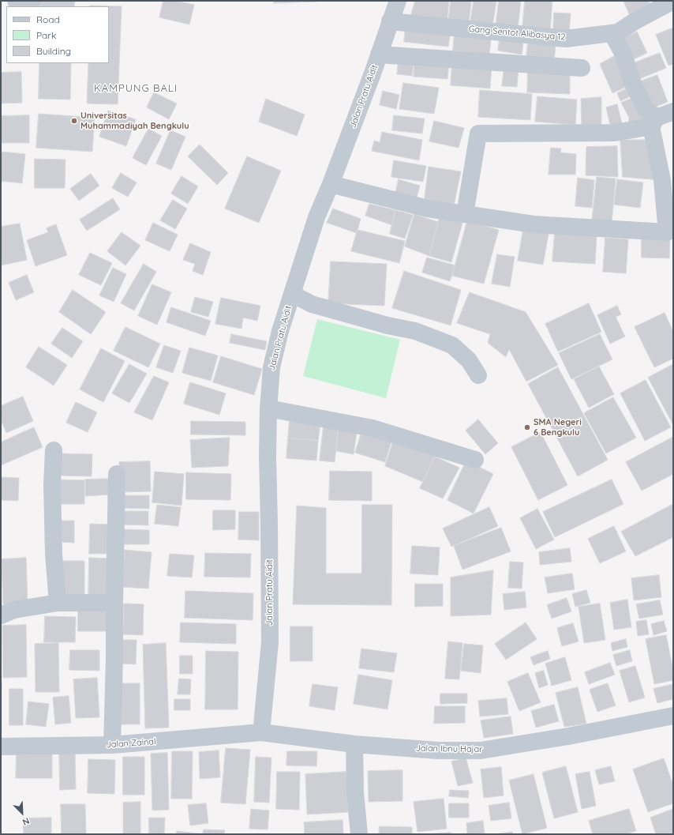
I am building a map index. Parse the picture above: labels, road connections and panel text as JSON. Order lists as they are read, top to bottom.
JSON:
{
  "streets": {
    "street": [
      "Gang Sentot Alibasya 12",
      "Jalan Pratu Aidit",
      "Jalan Zainal",
      "Jalan Ibnu Hajar"
    ]
  },
  "crossings": [
    ["Gang Sentot Alibasya 12", "Jalan Pratu Aidit"],
    ["Jalan Pratu Aidit", "Jalan Zainal"],
    ["Jalan Pratu Aidit", "Jalan Ibnu Hajar"],
    ["Jalan Zainal", "Jalan Ibnu Hajar"]
  ],
  "districts": ["KAMPUNG BALI"],
  "places": ["Universitas Muhammadiyah Bengkulu", "SMA Negeri 6 Bengkulu"],
  "legend": ["Road", "Park", "Building"],
  "north": "bottom right"
}
